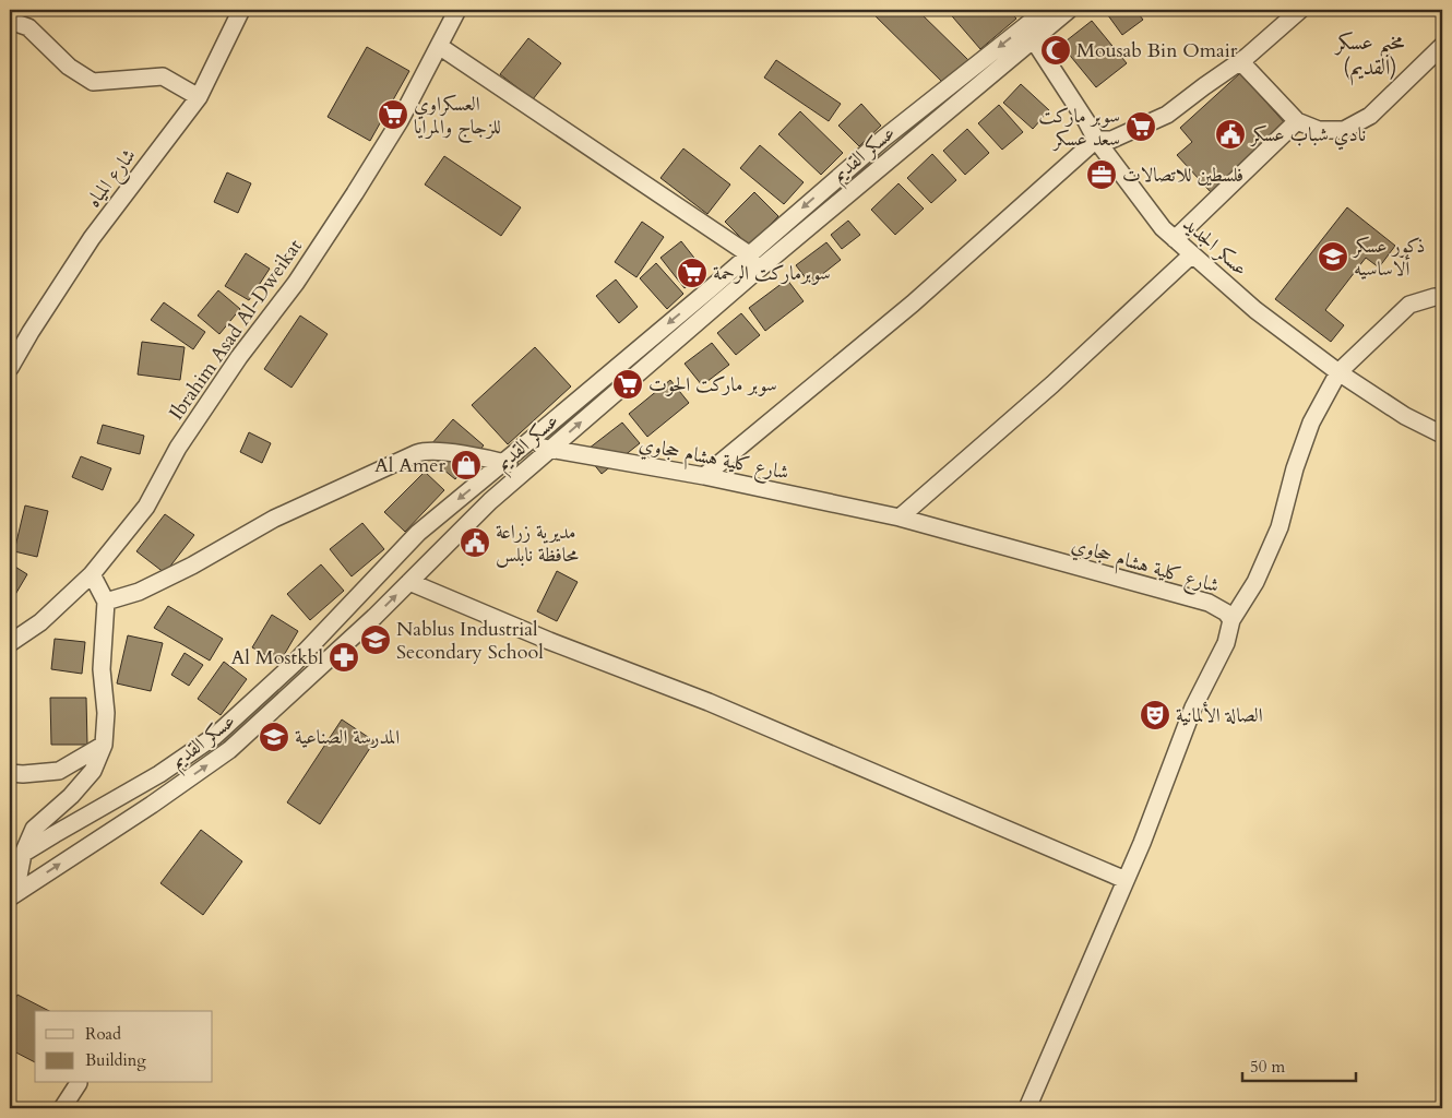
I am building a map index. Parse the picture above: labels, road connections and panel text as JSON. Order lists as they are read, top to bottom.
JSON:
{
  "streets": {
    "street": [
      "عسكر القديم",
      "شارع المياه",
      "عسكر الجديد",
      "Ibrahim Asad Al-Dweikat",
      "شارع كلية هشام حجاوي"
    ]
  },
  "crossings": [
    ["عسكر القديم", "عسكر الجديد"],
    ["عسكر القديم", "شارع كلية هشام حجاوي"]
  ],
  "districts": ["مخيم عسكر (القديم)"],
  "places": {
    "mosque": ["Mousab Bin Omair"],
    "supermarket": [
      "العسكراوي للزجاج والمرايا",
      "سوبر ماركت سعد عسكر",
      "سوبرماركت الرحمة",
      "سوبر ماركت الحوت"
    ],
    "public building": ["نادي شباب عسكر", "مديرية زراعة محافظة نابلس"],
    "office": ["فلسطين للاتصالات"],
    "school or university": ["ذكور عسكر ألاساسيه", "Nablus Industrial Secondary School", "المدرسة الصناعية"],
    "shop": ["Al Amer"],
    "pharmacy": ["Al Mostkbl"],
    "theatre": ["الصالة الألمانية"]
  },
  "legend": ["Road", "Building"],
  "scale_bar": "50 m"
}
